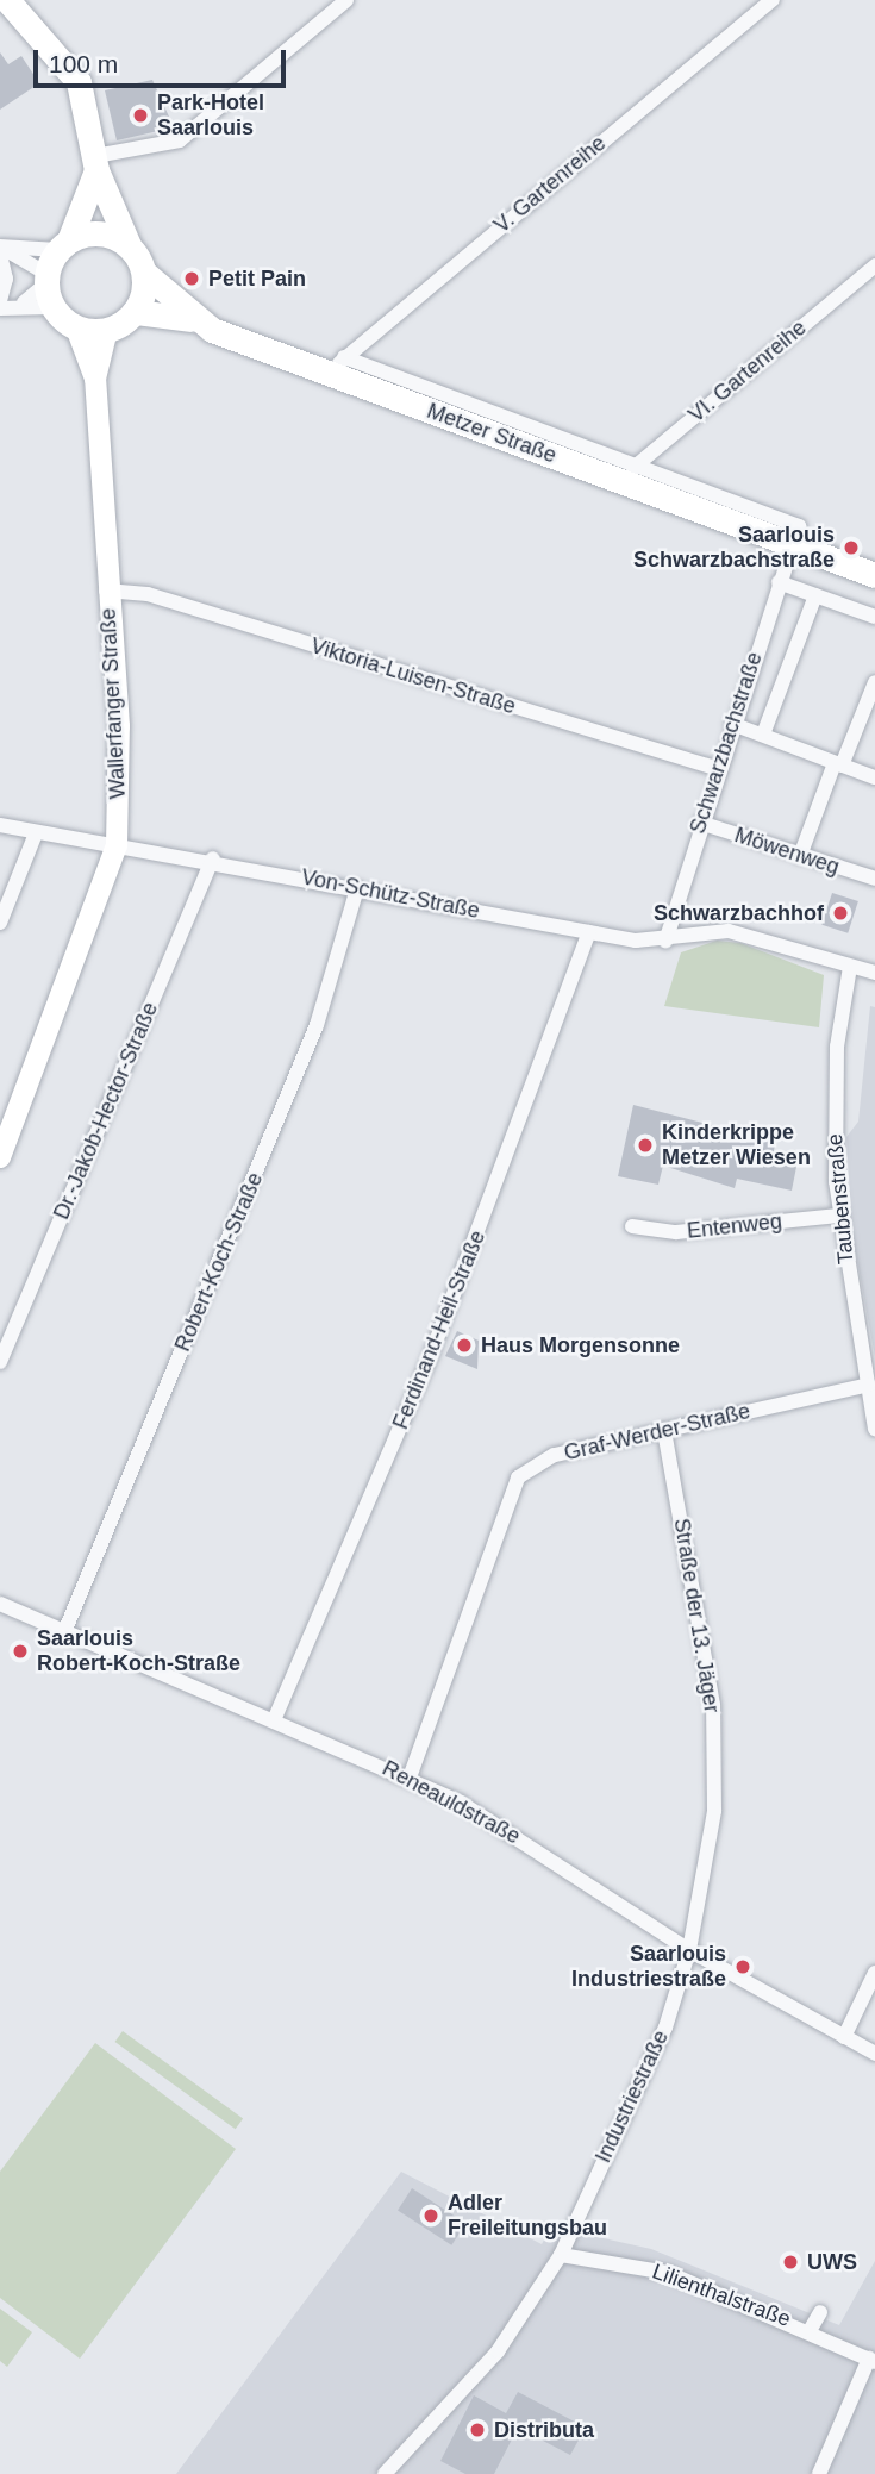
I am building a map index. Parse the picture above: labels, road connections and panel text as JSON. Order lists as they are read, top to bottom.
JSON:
{
  "streets": {
    "main road": ["Metzer Straße", "Wallerfanger Straße"],
    "street": [
      "V. Gartenreihe",
      "VI. Gartenreihe",
      "Viktoria-Luisen-Straße",
      "Schwarzbachstraße",
      "Möwenweg",
      "Von-Schütz-Straße",
      "Dr.-Jakob-Hector-Straße",
      "Taubenstraße",
      "Entenweg",
      "Robert-Koch-Straße",
      "Ferdinand-Heil-Straße",
      "Graf-Werder-Straße",
      "Straße der 13. Jäger",
      "Reneauldstraße",
      "Industriestraße",
      "Lilienthalstraße"
    ]
  },
  "crossings": [
    ["V. Gartenreihe", "Metzer Straße"],
    ["VI. Gartenreihe", "Metzer Straße"],
    ["Metzer Straße", "Wallerfanger Straße"],
    ["Metzer Straße", "Schwarzbachstraße"],
    ["Viktoria-Luisen-Straße", "Wallerfanger Straße"],
    ["Viktoria-Luisen-Straße", "Schwarzbachstraße"],
    ["Wallerfanger Straße", "Von-Schütz-Straße"],
    ["Schwarzbachstraße", "Möwenweg"],
    ["Schwarzbachstraße", "Von-Schütz-Straße"],
    ["Von-Schütz-Straße", "Dr.-Jakob-Hector-Straße"],
    ["Von-Schütz-Straße", "Taubenstraße"],
    ["Von-Schütz-Straße", "Robert-Koch-Straße"],
    ["Von-Schütz-Straße", "Ferdinand-Heil-Straße"],
    ["Taubenstraße", "Entenweg"],
    ["Taubenstraße", "Graf-Werder-Straße"],
    ["Robert-Koch-Straße", "Reneauldstraße"],
    ["Ferdinand-Heil-Straße", "Reneauldstraße"],
    ["Graf-Werder-Straße", "Straße der 13. Jäger"],
    ["Graf-Werder-Straße", "Reneauldstraße"],
    ["Straße der 13. Jäger", "Reneauldstraße"],
    ["Straße der 13. Jäger", "Industriestraße"],
    ["Reneauldstraße", "Industriestraße"],
    ["Industriestraße", "Lilienthalstraße"]
  ],
  "places": [
    "Park-Hotel Saarlouis",
    "Petit Pain",
    "Saarlouis Schwarzbachstraße",
    "Schwarzbachhof",
    "Kinderkrippe Metzer Wiesen",
    "Haus Morgensonne",
    "Saarlouis Robert-Koch-Straße",
    "Saarlouis Industriestraße",
    "Adler Freileitungsbau",
    "UWS",
    "Distributa"
  ],
  "scale_bar": "100 m"
}
